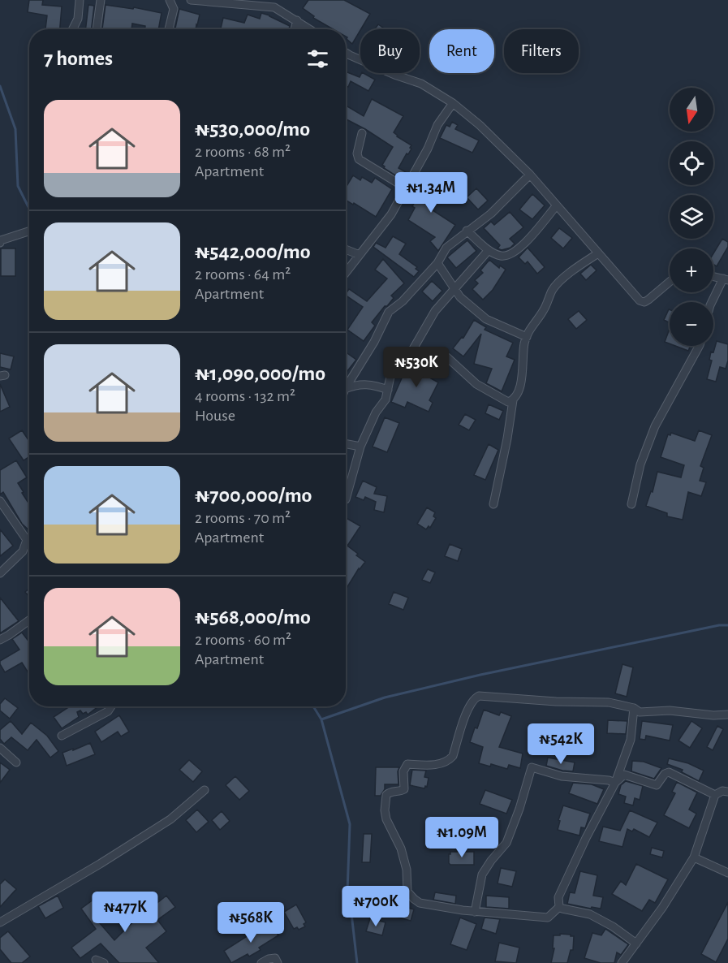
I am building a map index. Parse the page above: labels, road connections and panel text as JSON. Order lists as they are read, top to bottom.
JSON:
{
  "north": "bottom",
  "page": {
    "chip": ["Buy", "Rent", "Filters"],
    "heading": "7 homes",
    "map_buttons": ["+", "−"],
    "list": [
      {
        "name": "₦530,000/mo",
        "note": "2 rooms · 68 m² · Apartment"
      },
      {
        "name": "₦542,000/mo",
        "note": "2 rooms · 64 m² · Apartment"
      },
      {
        "name": "₦1,090,000/mo",
        "note": "4 rooms · 132 m² · House"
      },
      {
        "name": "₦700,000/mo",
        "note": "2 rooms · 70 m² · Apartment"
      },
      {
        "name": "₦568,000/mo",
        "note": "2 rooms · 60 m² · Apartment"
      }
    ],
    "price": [
      "₦1.34M",
      "₦530K",
      "₦542K",
      "₦1.09M",
      "₦700K",
      "₦477K",
      "₦568K"
    ]
  }
}
